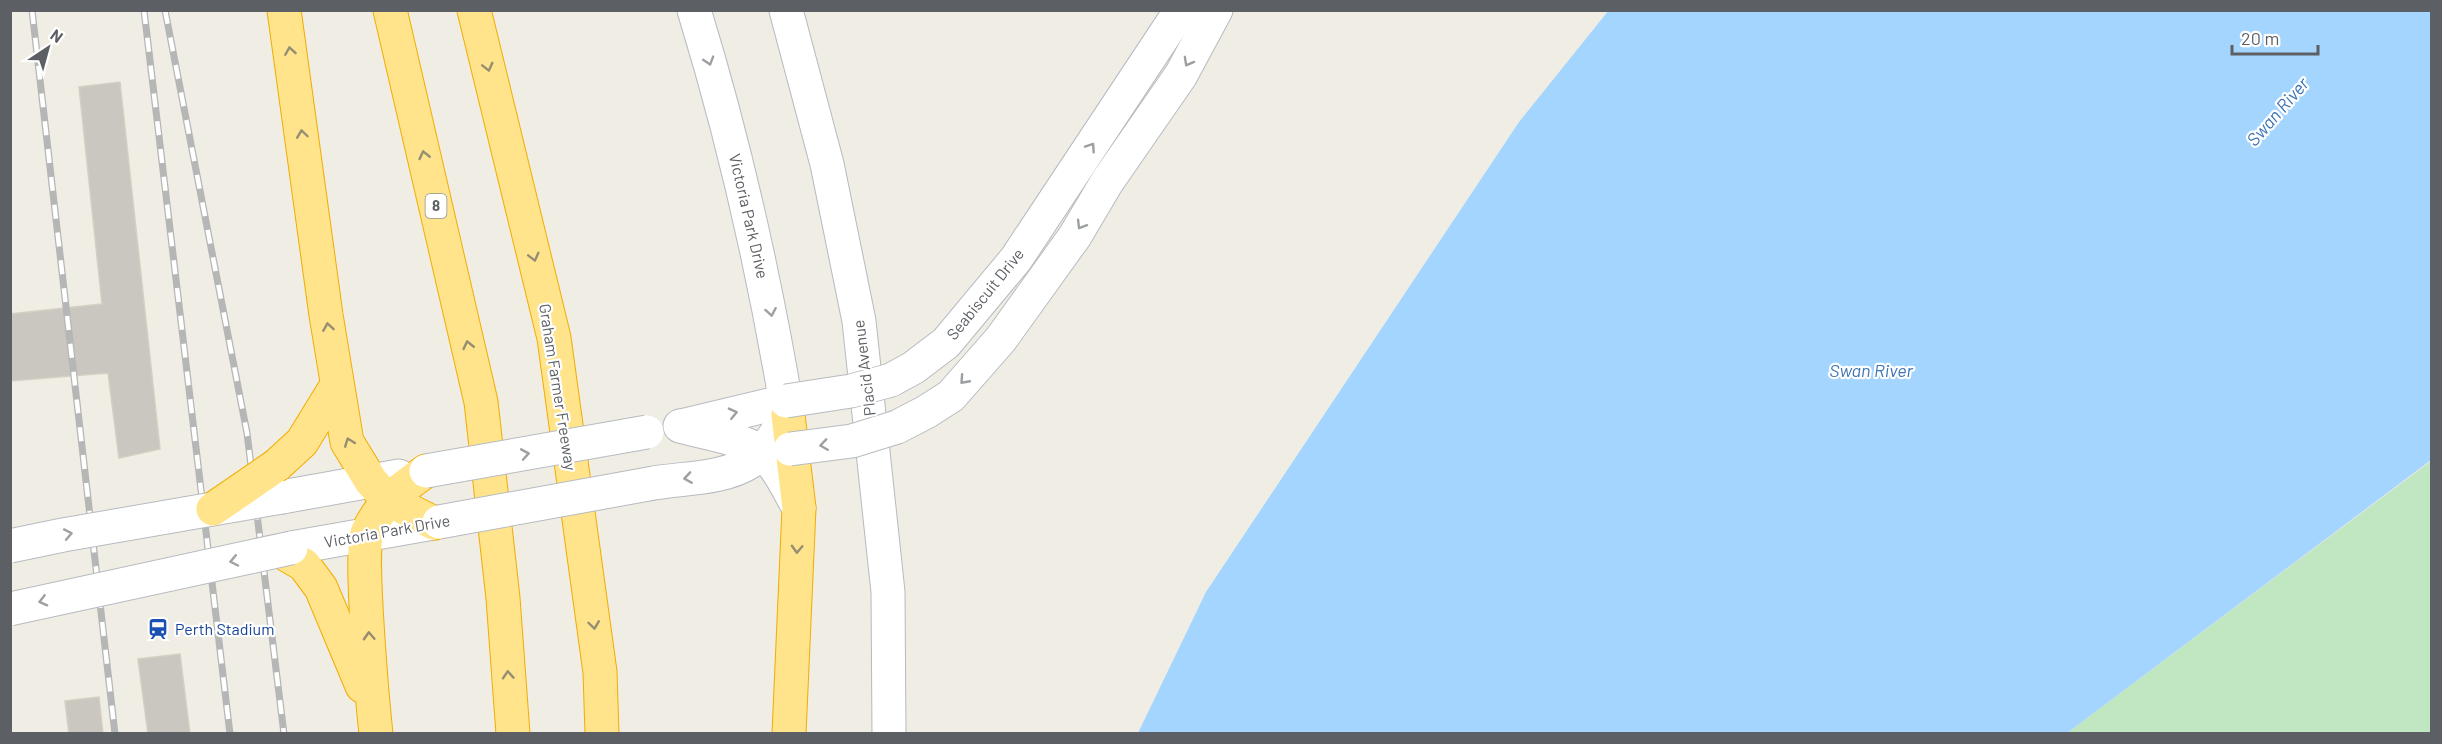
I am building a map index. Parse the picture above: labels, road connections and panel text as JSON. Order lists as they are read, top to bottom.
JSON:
{
  "streets": {
    "highway": ["8", "Graham Farmer Freeway"],
    "street": ["Victoria Park Drive", "Seabiscuit Drive", "Placid Avenue"]
  },
  "crossings": [
    ["Victoria Park Drive", "Seabiscuit Drive"]
  ],
  "water": ["Swan River"],
  "places": {
    "station": ["Perth Stadium"]
  },
  "scale_bar": "20 m",
  "north": "top right"
}
